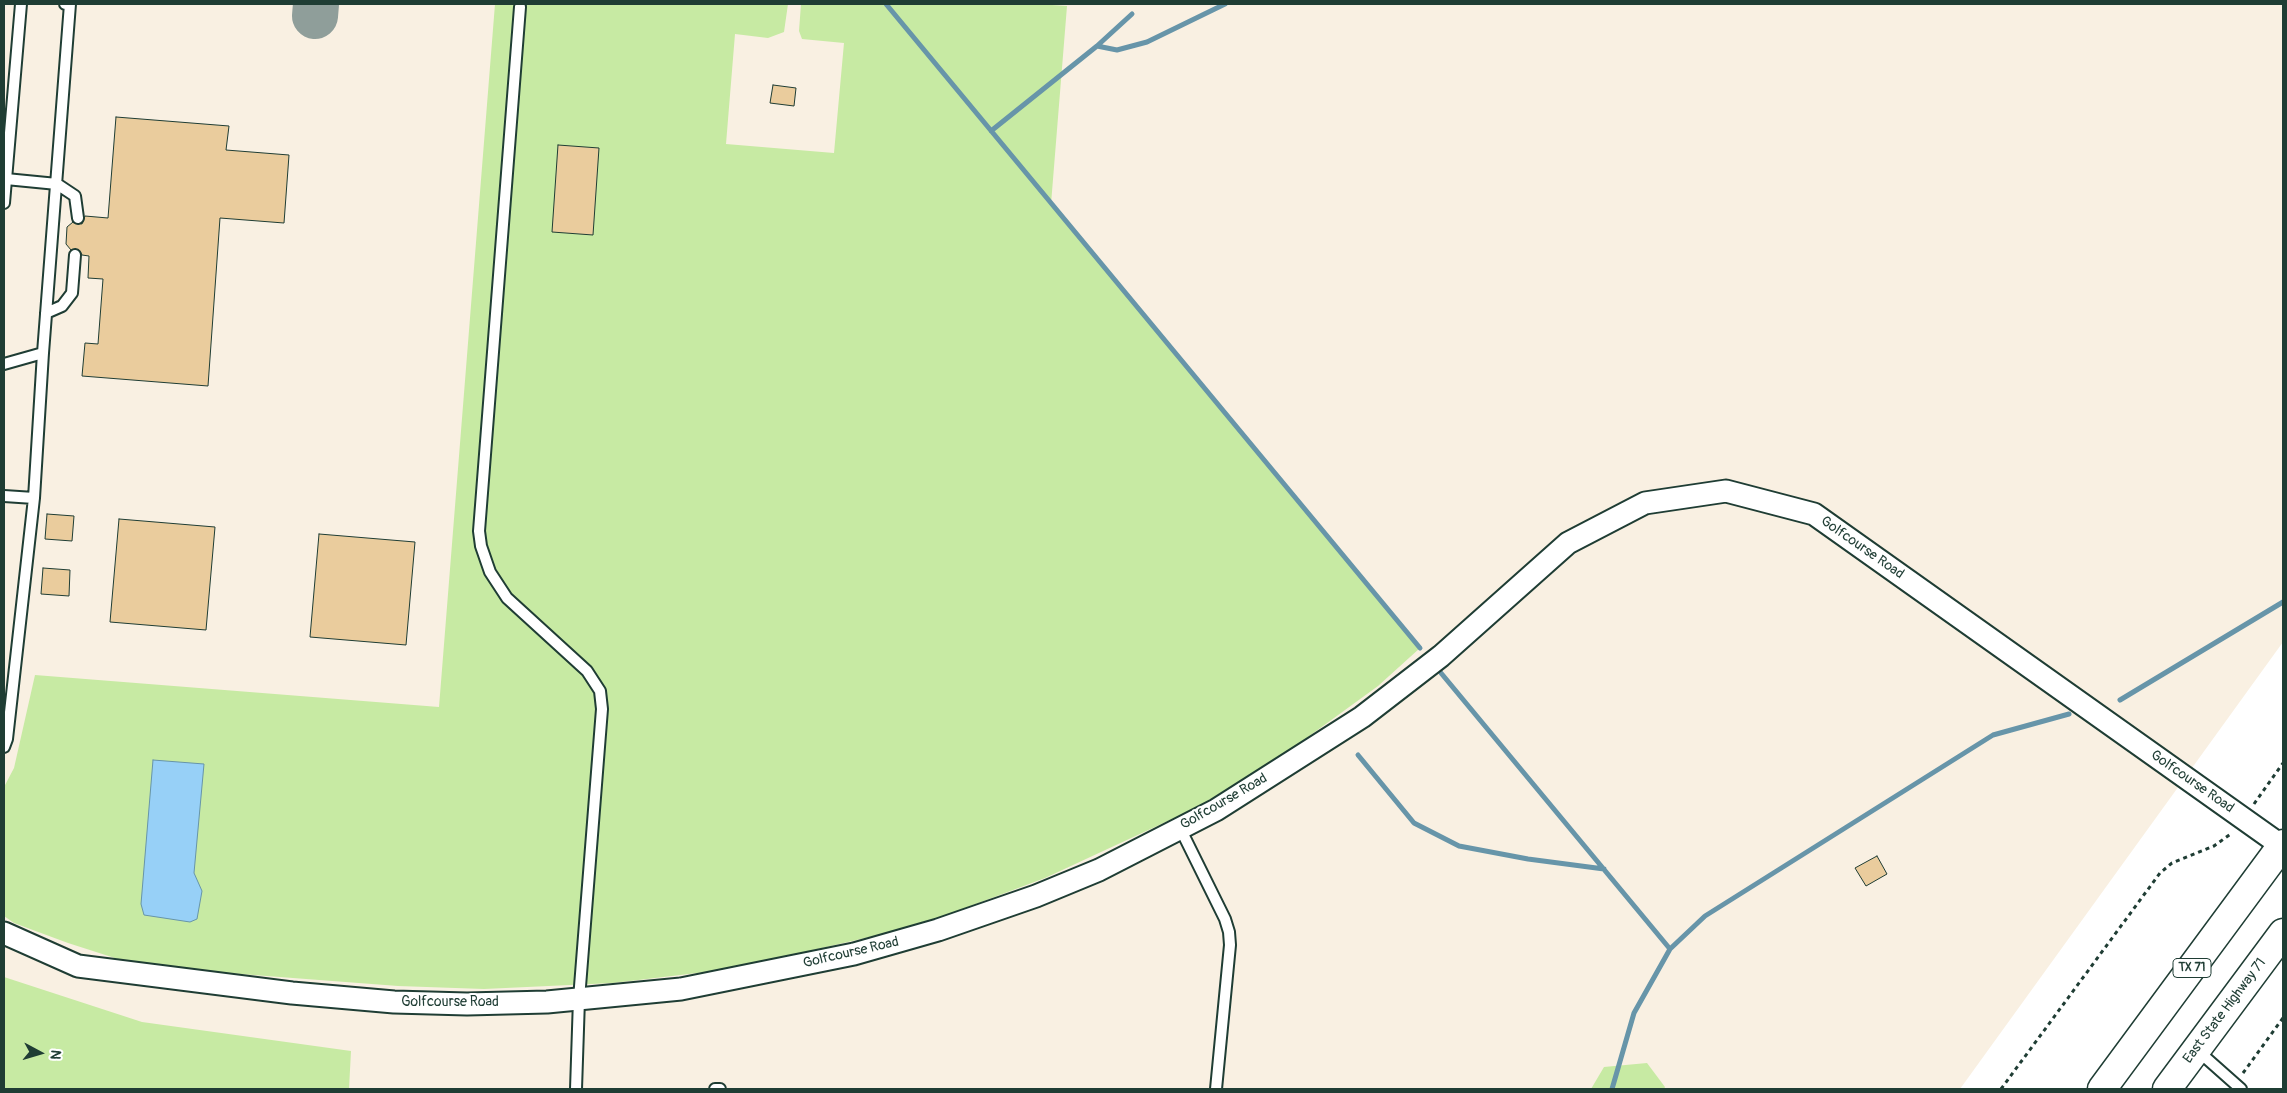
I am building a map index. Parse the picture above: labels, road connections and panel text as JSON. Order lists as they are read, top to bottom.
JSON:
{
  "streets": {
    "highway": ["TX 71", "East State Highway 71"],
    "street": ["Golfcourse Road"]
  },
  "crossings": [
    ["Golfcourse Road", "TX 71"]
  ],
  "north": "right"
}
